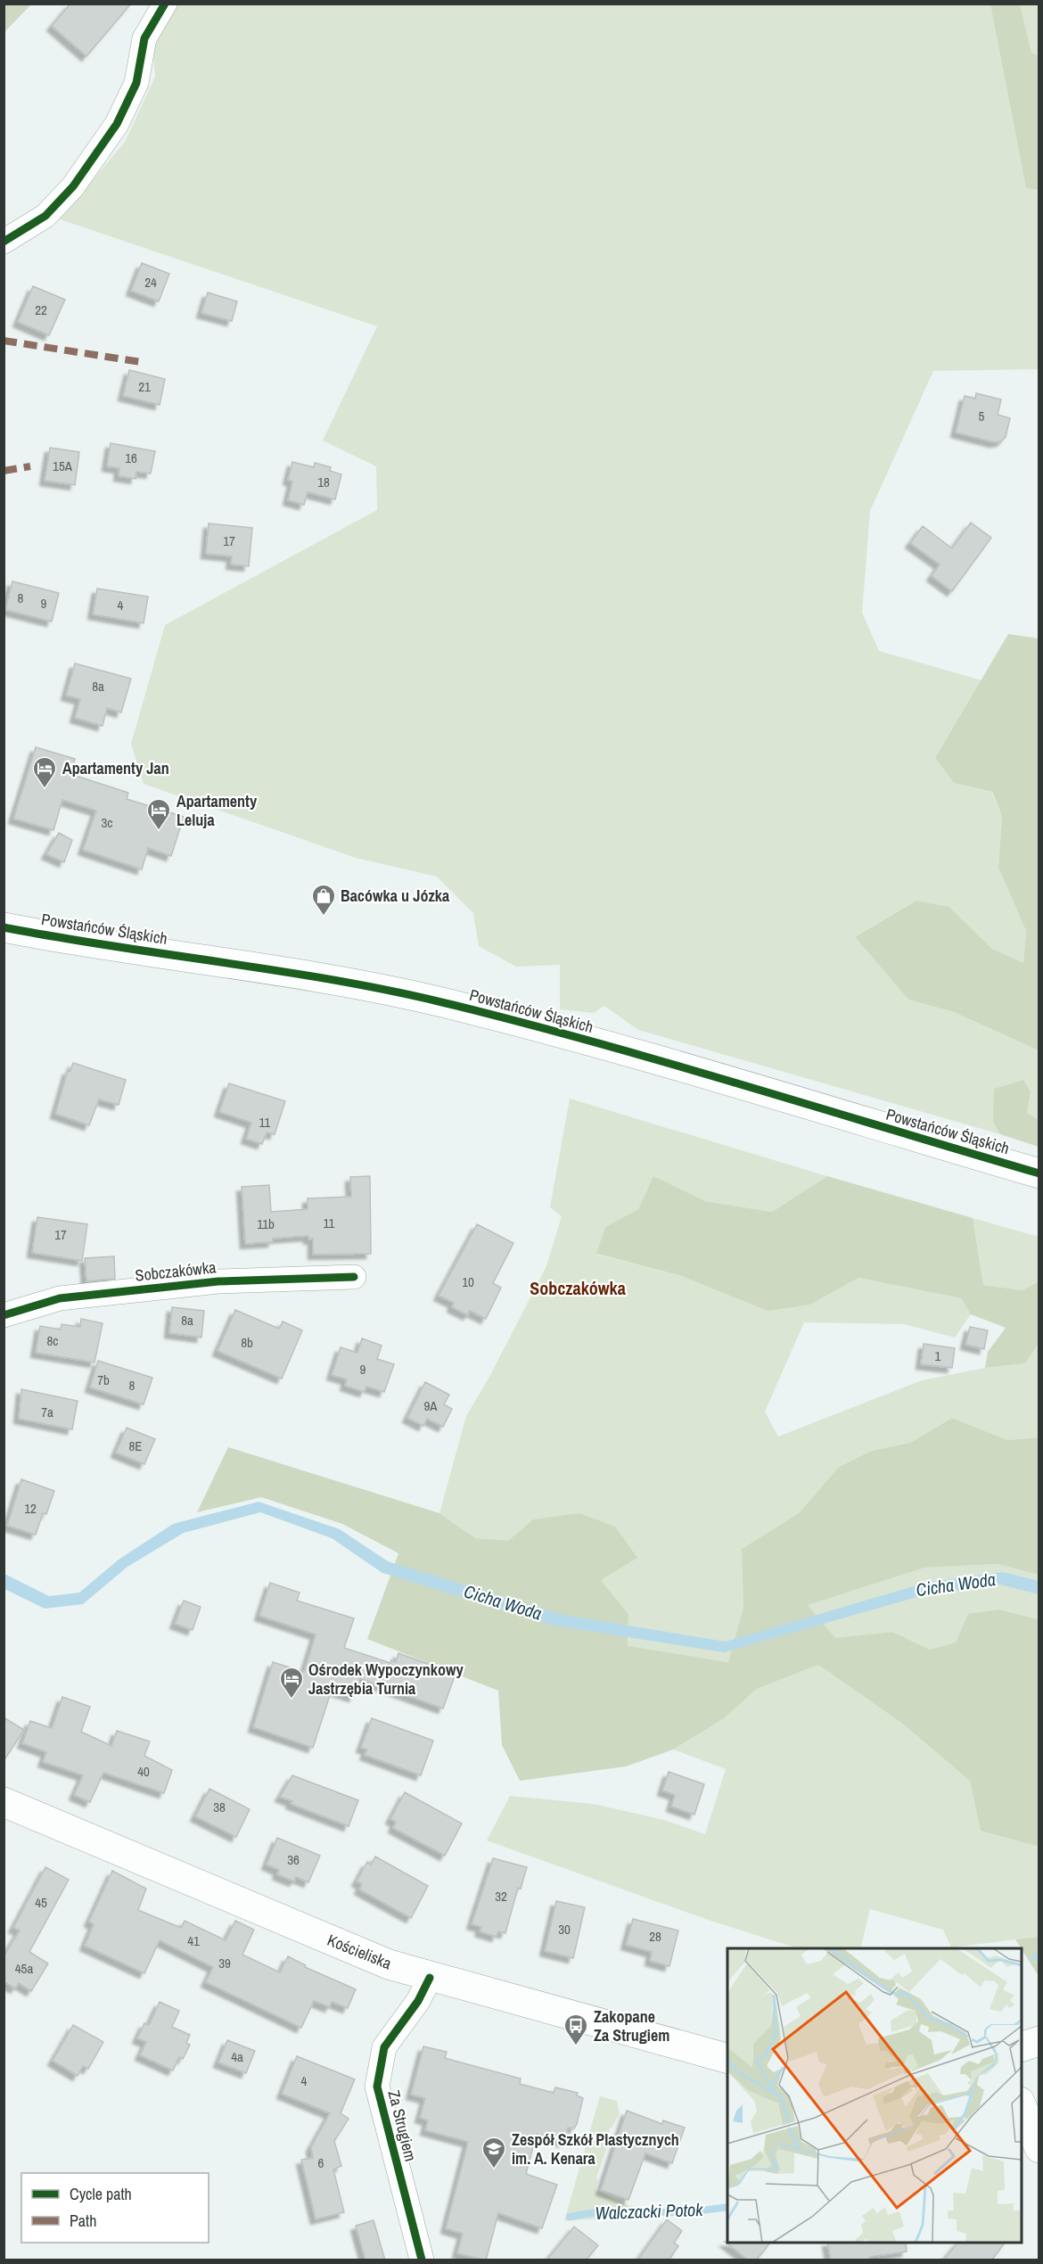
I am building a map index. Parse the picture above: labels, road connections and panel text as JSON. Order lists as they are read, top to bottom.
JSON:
{
  "streets": {
    "street": [
      "Powstańców Śląskich",
      "Sobczakówka",
      "Kościeliska",
      "Za Strugiem"
    ]
  },
  "crossings": [
    ["Kościeliska", "Za Strugiem"]
  ],
  "districts": ["Sobczakówka"],
  "water": ["Cicha Woda", "Walczacki Potok"],
  "places": {
    "hotel": ["Apartamenty Jan", "Apartamenty Leluja", "Ośrodek Wypoczynkowy Jastrzębia Turnia"],
    "shop": ["Bacówka u Józka"],
    "bus stop": ["Zakopane Za Strugiem"],
    "school or university": ["Zespół Szkół Plastycznych im. A. Kenara"]
  },
  "house_numbers": [
    "24",
    "22",
    "21",
    "5",
    "16",
    "15A",
    "18",
    "17",
    "8",
    "9",
    "4",
    "8a",
    "3c",
    "11",
    "11",
    "11b",
    "17",
    "10",
    "8a",
    "8c",
    "8b",
    "1",
    "9",
    "7b",
    "8",
    "9A",
    "7a",
    "8E",
    "12",
    "40",
    "38",
    "36",
    "32",
    "45",
    "30",
    "28",
    "41",
    "39",
    "45a",
    "4a",
    "4",
    "6"
  ],
  "legend": ["Cycle path", "Path"]
}
